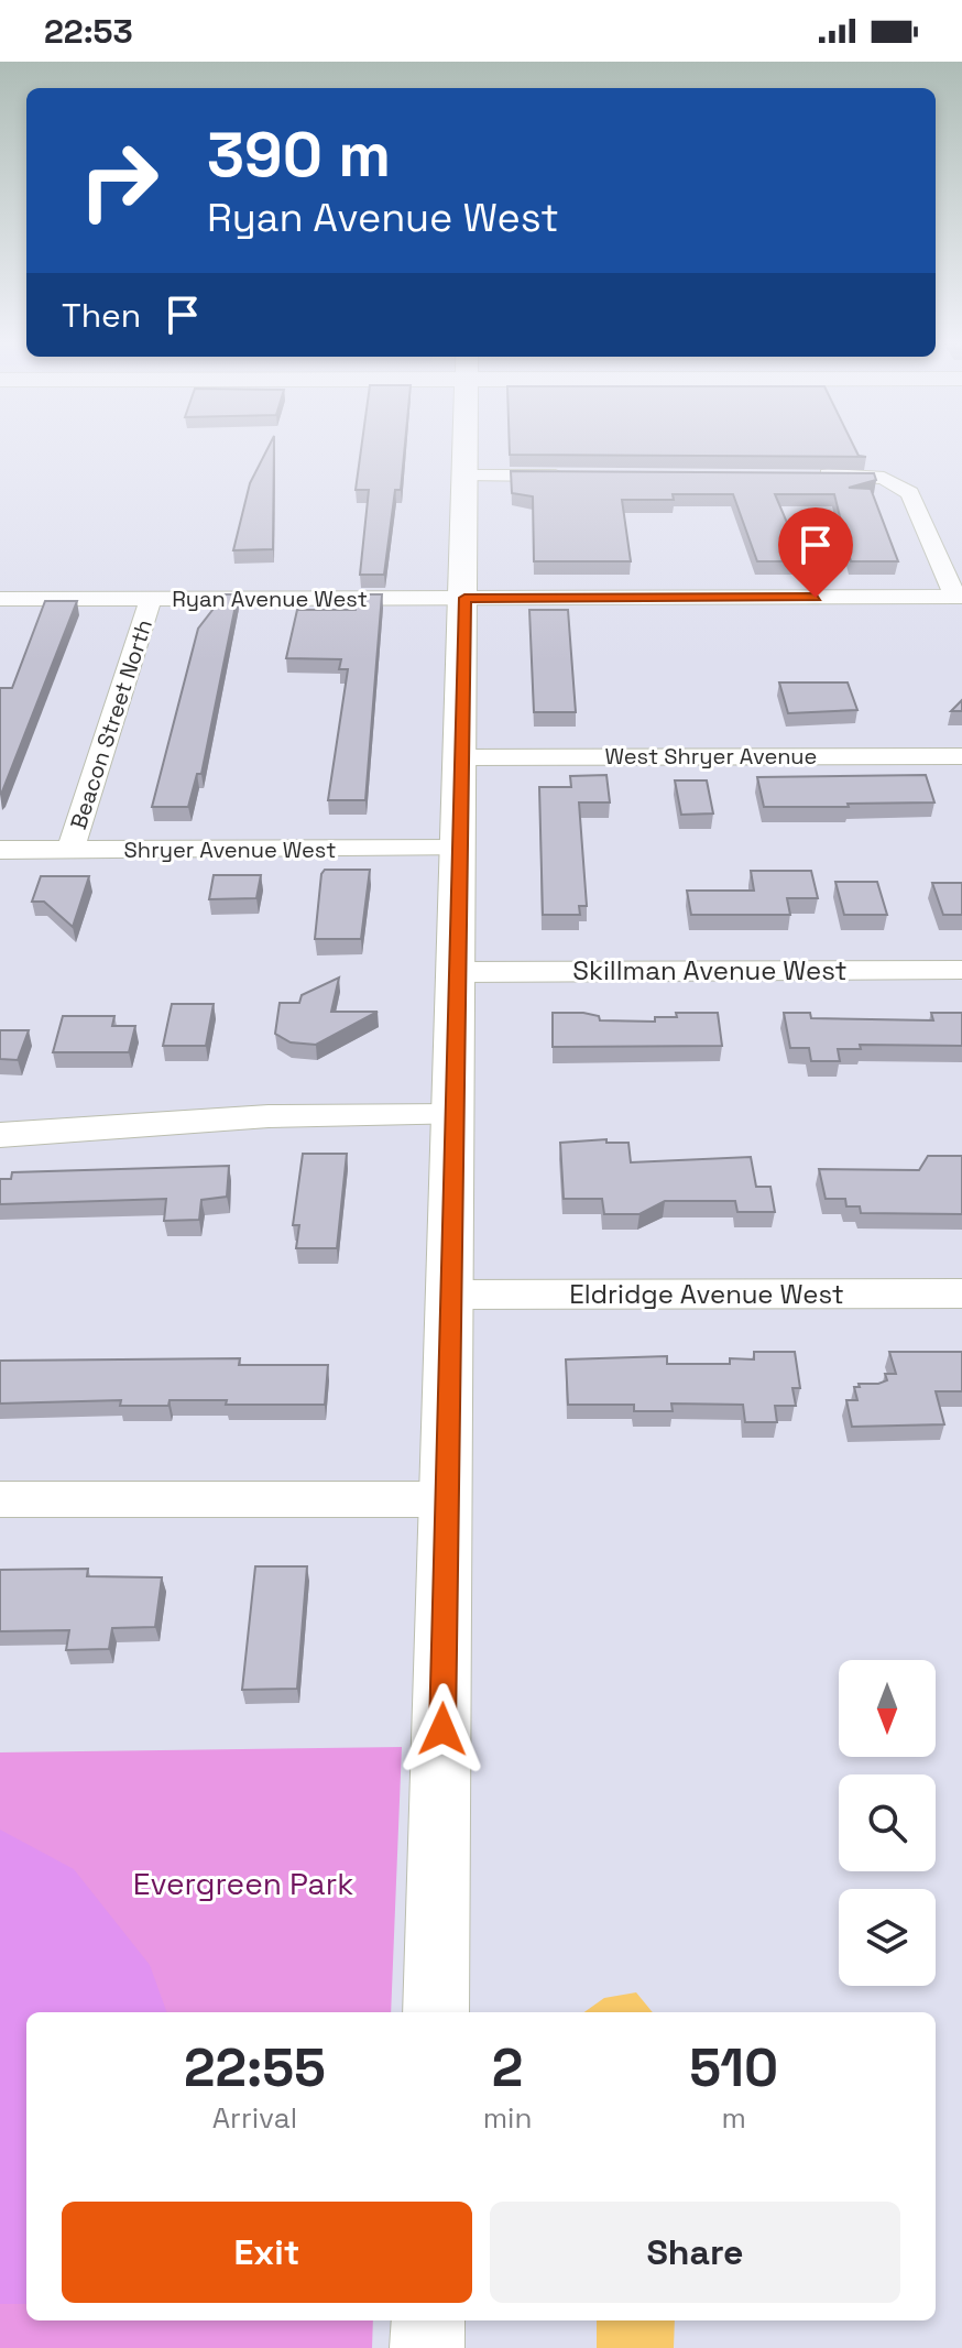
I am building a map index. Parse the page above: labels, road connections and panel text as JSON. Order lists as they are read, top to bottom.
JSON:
{
  "streets": {
    "street": [
      "Ryan Avenue West",
      "Beacon Street North",
      "West Shryer Avenue",
      "Shryer Avenue West",
      "Skillman Avenue West",
      "Eldridge Avenue West"
    ]
  },
  "crossings": [
    ["Ryan Avenue West", "Beacon Street North"],
    ["Beacon Street North", "Shryer Avenue West"]
  ],
  "parks": ["Evergreen Park"],
  "north": "bottom",
  "page": {
    "status": "22:53",
    "turn": ["390 m", "Ryan Avenue West"],
    "then": "Then",
    "eta": [
      "22:55",
      "Arrival",
      "2",
      "min",
      "510",
      "m"
    ],
    "buttons": ["Exit", "Share"]
  }
}
